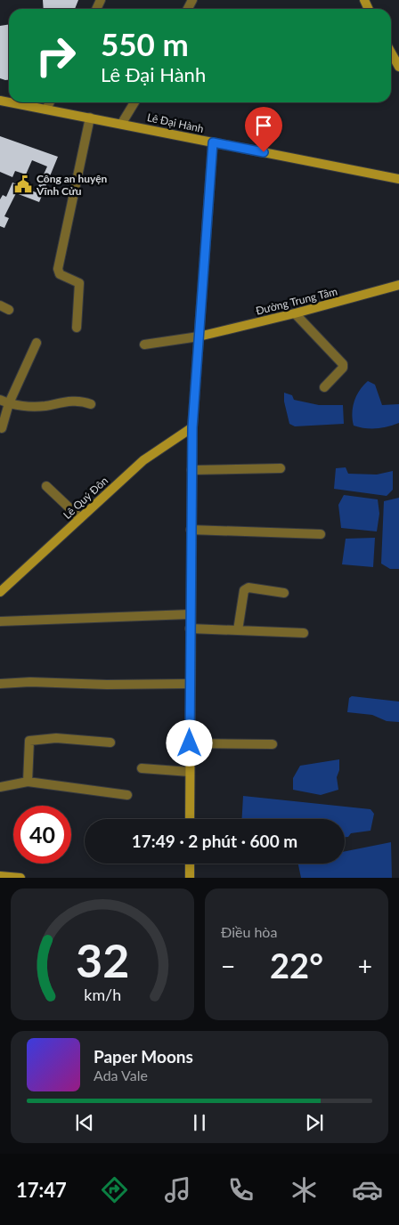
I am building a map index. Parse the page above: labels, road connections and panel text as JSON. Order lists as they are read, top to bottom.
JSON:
{
  "streets": {
    "street": ["Lê Đại Hành", "Đường Trung Tâm", "Lê Quý Đôn"]
  },
  "places": {
    "public building": ["Công an huyện Vĩnh Cửu"]
  },
  "page": {
    "turn": ["550 m", "Lê Đại Hành"],
    "limit": "40",
    "trip": "17:49 · 2 phút · 600 m",
    "tile": "Điều hòa",
    "heat": ["−", "22°", "+"],
    "song": ["Paper Moons", "Ada Vale"],
    "tabs": "17:47",
    "gauge": ["32", "km/h"]
  }
}
